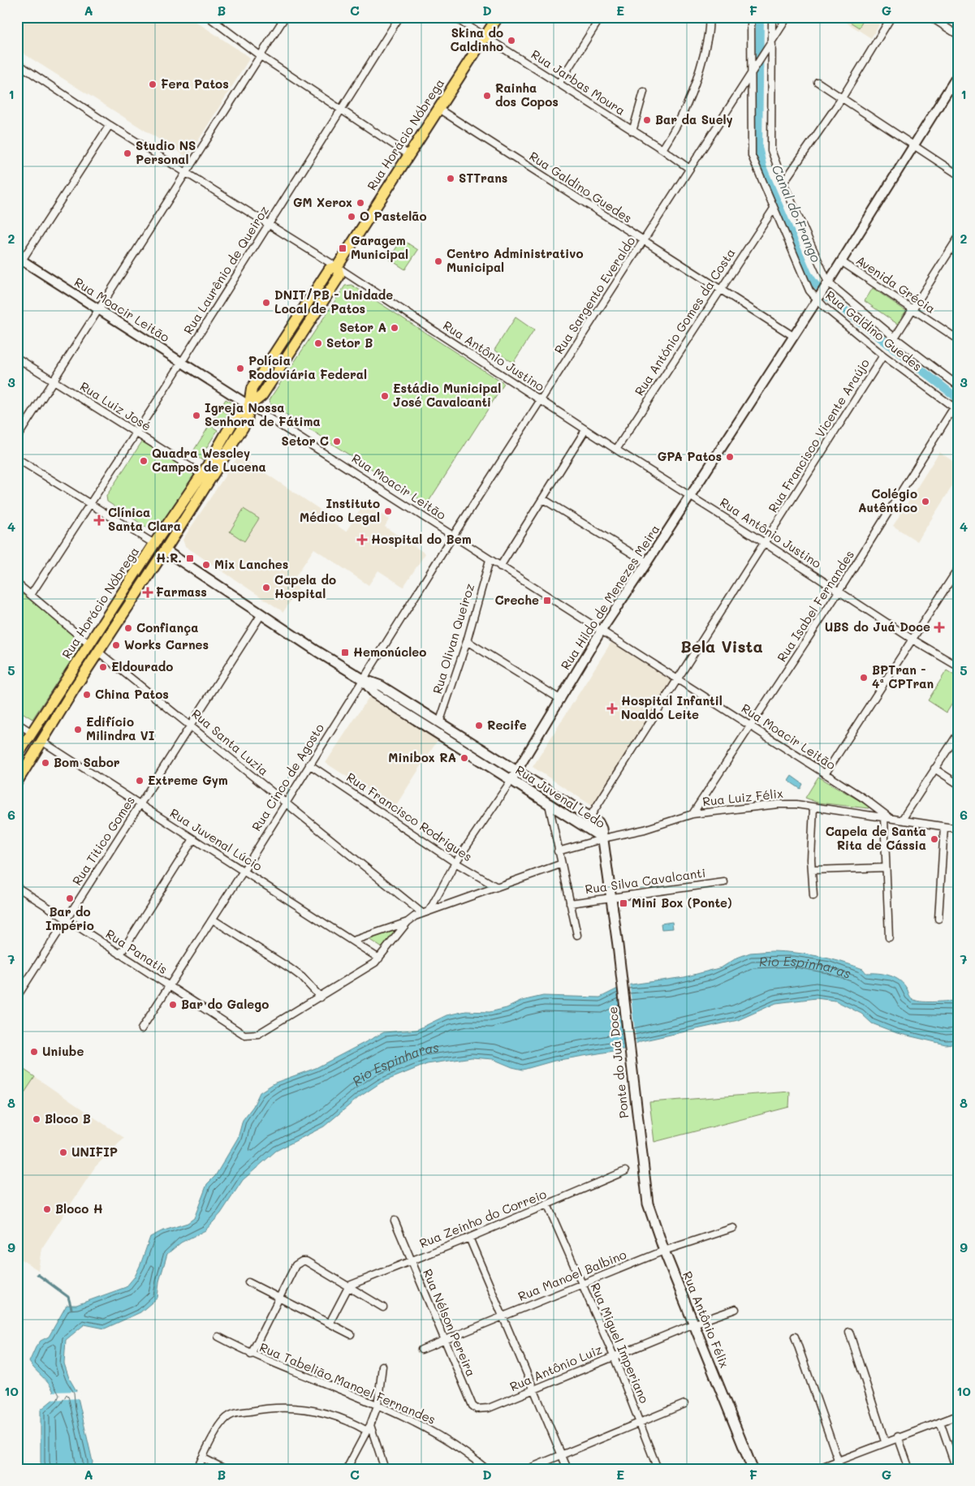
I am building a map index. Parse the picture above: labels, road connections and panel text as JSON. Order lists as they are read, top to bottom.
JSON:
{
  "streets": {
    "main road": [
      "Rua Horácio Nóbrega",
      "Rua Juvenal Ledo",
      "Ponte do Juá Doce",
      "Rua Antônio Félix"
    ],
    "street": [
      "Rua Jarbas Moura",
      "Rua Galdino Guedes",
      "Rua Laurênio de Queiroz",
      "Avenida Grécia",
      "Rua Sargento Everaldo",
      "Rua Moacir Leitão",
      "Rua António Gomes da Costa",
      "Rua Antônio Justino",
      "Rua Luiz José",
      "Rua Francisco Vicente Araújo",
      "Rua Hildo de Menezes Meira",
      "Rua Isabel Fernandes",
      "Rua Olivan Queiroz",
      "Rua Santa Luzia",
      "Rua Cinco de Agosto",
      "Rua Luiz Félix",
      "Rua Francisco Rodrigues",
      "Rua Juvenal Lúcio",
      "Rua Titico Gomes",
      "Rua Silva Cavalcanti",
      "Rua Panatis",
      "Rua Zeinho do Correio",
      "Rua Manoel Balbino",
      "Rua Nélson Pereira",
      "Rua Miguel Imperiano",
      "Rua Antônio Luiz",
      "Rua Tabelião Manoel Fernandes"
    ]
  },
  "crossings": [
    ["Rua Jarbas Moura", "Rua Horácio Nóbrega"],
    ["Rua Jarbas Moura", "Rua Sargento Everaldo"],
    ["Rua Horácio Nóbrega", "Rua Galdino Guedes"],
    ["Rua Horácio Nóbrega", "Rua Moacir Leitão"],
    ["Rua Horácio Nóbrega", "Rua Antônio Justino"],
    ["Rua Horácio Nóbrega", "Rua Luiz José"],
    ["Rua Horácio Nóbrega", "Rua Santa Luzia"],
    ["Rua Horácio Nóbrega", "Rua Juvenal Ledo"],
    ["Rua Horácio Nóbrega", "Rua Juvenal Lúcio"],
    ["Rua Galdino Guedes", "Rua Sargento Everaldo"],
    ["Rua Galdino Guedes", "Rua António Gomes da Costa"],
    ["Rua Galdino Guedes", "Rua Francisco Vicente Araújo"],
    ["Rua Galdino Guedes", "Rua Hildo de Menezes Meira"],
    ["Rua Galdino Guedes", "Rua Isabel Fernandes"],
    ["Rua Laurênio de Queiroz", "Rua Moacir Leitão"],
    ["Rua Laurênio de Queiroz", "Rua Antônio Justino"],
    ["Rua Laurênio de Queiroz", "Rua Luiz José"],
    ["Avenida Grécia", "Rua Hildo de Menezes Meira"],
    ["Rua Sargento Everaldo", "Rua Moacir Leitão"],
    ["Rua Sargento Everaldo", "Rua Antônio Justino"],
    ["Rua Sargento Everaldo", "Rua Cinco de Agosto"],
    ["Rua Moacir Leitão", "Rua Francisco Vicente Araújo"],
    ["Rua Moacir Leitão", "Rua Hildo de Menezes Meira"],
    ["Rua Moacir Leitão", "Rua Isabel Fernandes"],
    ["Rua Moacir Leitão", "Rua Olivan Queiroz"],
    ["Rua Moacir Leitão", "Rua Cinco de Agosto"],
    ["Rua Moacir Leitão", "Rua Luiz Félix"],
    ["Rua António Gomes da Costa", "Rua Antônio Justino"],
    ["Rua Antônio Justino", "Rua Francisco Vicente Araújo"],
    ["Rua Antônio Justino", "Rua Hildo de Menezes Meira"],
    ["Rua Antônio Justino", "Rua Isabel Fernandes"],
    ["Rua Francisco Vicente Araújo", "Rua Juvenal Ledo"],
    ["Rua Hildo de Menezes Meira", "Rua Santa Luzia"],
    ["Rua Hildo de Menezes Meira", "Rua Juvenal Ledo"],
    ["Rua Hildo de Menezes Meira", "Rua Francisco Rodrigues"],
    ["Rua Isabel Fernandes", "Rua Luiz Félix"],
    ["Rua Olivan Queiroz", "Rua Juvenal Ledo"],
    ["Rua Santa Luzia", "Rua Cinco de Agosto"],
    ["Rua Santa Luzia", "Rua Titico Gomes"],
    ["Rua Cinco de Agosto", "Rua Juvenal Ledo"],
    ["Rua Cinco de Agosto", "Rua Francisco Rodrigues"],
    ["Rua Cinco de Agosto", "Rua Juvenal Lúcio"],
    ["Rua Cinco de Agosto", "Rua Panatis"],
    ["Rua Juvenal Ledo", "Rua Luiz Félix"],
    ["Rua Juvenal Ledo", "Rua Titico Gomes"],
    ["Rua Juvenal Ledo", "Ponte do Juá Doce"],
    ["Rua Luiz Félix", "Ponte do Juá Doce"],
    ["Rua Juvenal Lúcio", "Rua Titico Gomes"],
    ["Rua Titico Gomes", "Rua Panatis"],
    ["Rua Silva Cavalcanti", "Ponte do Juá Doce"],
    ["Ponte do Juá Doce", "Rua Antônio Félix"],
    ["Rua Zeinho do Correio", "Rua Nélson Pereira"],
    ["Rua Zeinho do Correio", "Rua Miguel Imperiano"],
    ["Rua Manoel Balbino", "Rua Antônio Félix"],
    ["Rua Manoel Balbino", "Rua Nélson Pereira"],
    ["Rua Manoel Balbino", "Rua Miguel Imperiano"],
    ["Rua Antônio Félix", "Rua Antônio Luiz"],
    ["Rua Nélson Pereira", "Rua Antônio Luiz"],
    ["Rua Miguel Imperiano", "Rua Antônio Luiz"]
  ],
  "districts": ["Bela Vista"],
  "water": ["Canal do Frango", "Rio Espinharas"],
  "places": {
    "other": [
      "Skina do Caldinho",
      "Fera Patos",
      "Rainha dos Copos",
      "Bar da Suely",
      "Studio NS Personal",
      "STTrans",
      "GM Xerox",
      "O Pastelão",
      "Centro Administrativo Municipal",
      "DNIT/PB - Unidade Local de Patos",
      "Setor A",
      "Setor B",
      "Polícia Rodoviária Federal",
      "Estádio Municipal José Cavalcanti",
      "Igreja Nossa Senhora de Fátima",
      "Setor C",
      "GPA Patos",
      "Quadra Wescley Campos de Lucena",
      "Colégio Autêntico",
      "Instituto Médico Legal",
      "Mix Lanches",
      "Capela do Hospital",
      "Confiança",
      "Works Carnes",
      "Eldourado",
      "BPTran - 4ª CPTran",
      "China Patos",
      "Recife",
      "Edifício Milindra VI",
      "Minibox RA",
      "Bom Sabor",
      "Extreme Gym",
      "Capela de Santa Rita de Cássia",
      "Bar do Império",
      "Bar do Galego",
      "Uniube",
      "Bloco B",
      "UNIFIP",
      "Bloco H"
    ],
    "transit": [
      "Garagem Municipal",
      "H.R.",
      "Creche",
      "Hemonúcleo",
      "Mini Box (Ponte)"
    ],
    "health": [
      "Clínica Santa Clara",
      "Hospital do Bem",
      "Farmass",
      "UBS do Juá Doce",
      "Hospital Infantil Noaldo Leite"
    ]
  },
  "grid": {
    "columns": [
      "A",
      "B",
      "C",
      "D",
      "E",
      "F",
      "G"
    ],
    "rows": [
      "1",
      "2",
      "3",
      "4",
      "5",
      "6",
      "7",
      "8",
      "9",
      "10"
    ]
  }
}
